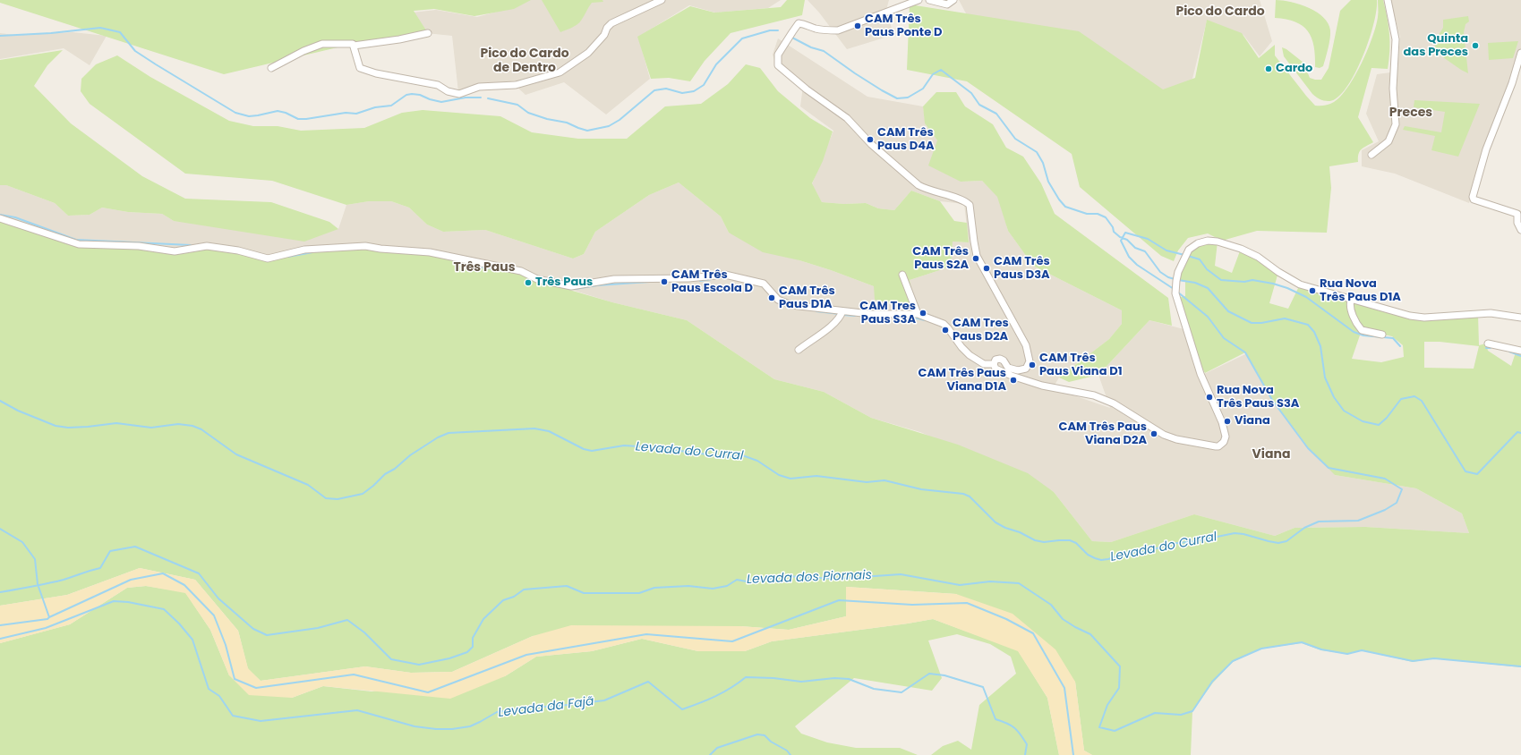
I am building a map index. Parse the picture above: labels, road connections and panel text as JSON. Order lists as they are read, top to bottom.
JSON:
{
  "districts": [
    "Pico do Cardo",
    "Pico do Cardo de Dentro",
    "Preces",
    "Três Paus",
    "Viana"
  ],
  "water": ["Levada do Curral", "Levada dos Piornais", "Levada da Fajã"],
  "places": [
    "CAM Três Paus Ponte D",
    "Quinta das Preces",
    "Cardo",
    "CAM Três Paus D4A",
    "CAM Três Paus S2A",
    "CAM Três Paus D3A",
    "CAM Três Paus Escola D",
    "Três Paus",
    "Rua Nova Três Paus D1A",
    "CAM Três Paus D1A",
    "CAM Tres Paus S3A",
    "CAM Tres Paus D2A",
    "CAM Três Paus Viana D1",
    "CAM Três Paus Viana D1A",
    "Rua Nova Três Paus S3A",
    "Viana",
    "CAM Três Paus Viana D2A"
  ]
}
